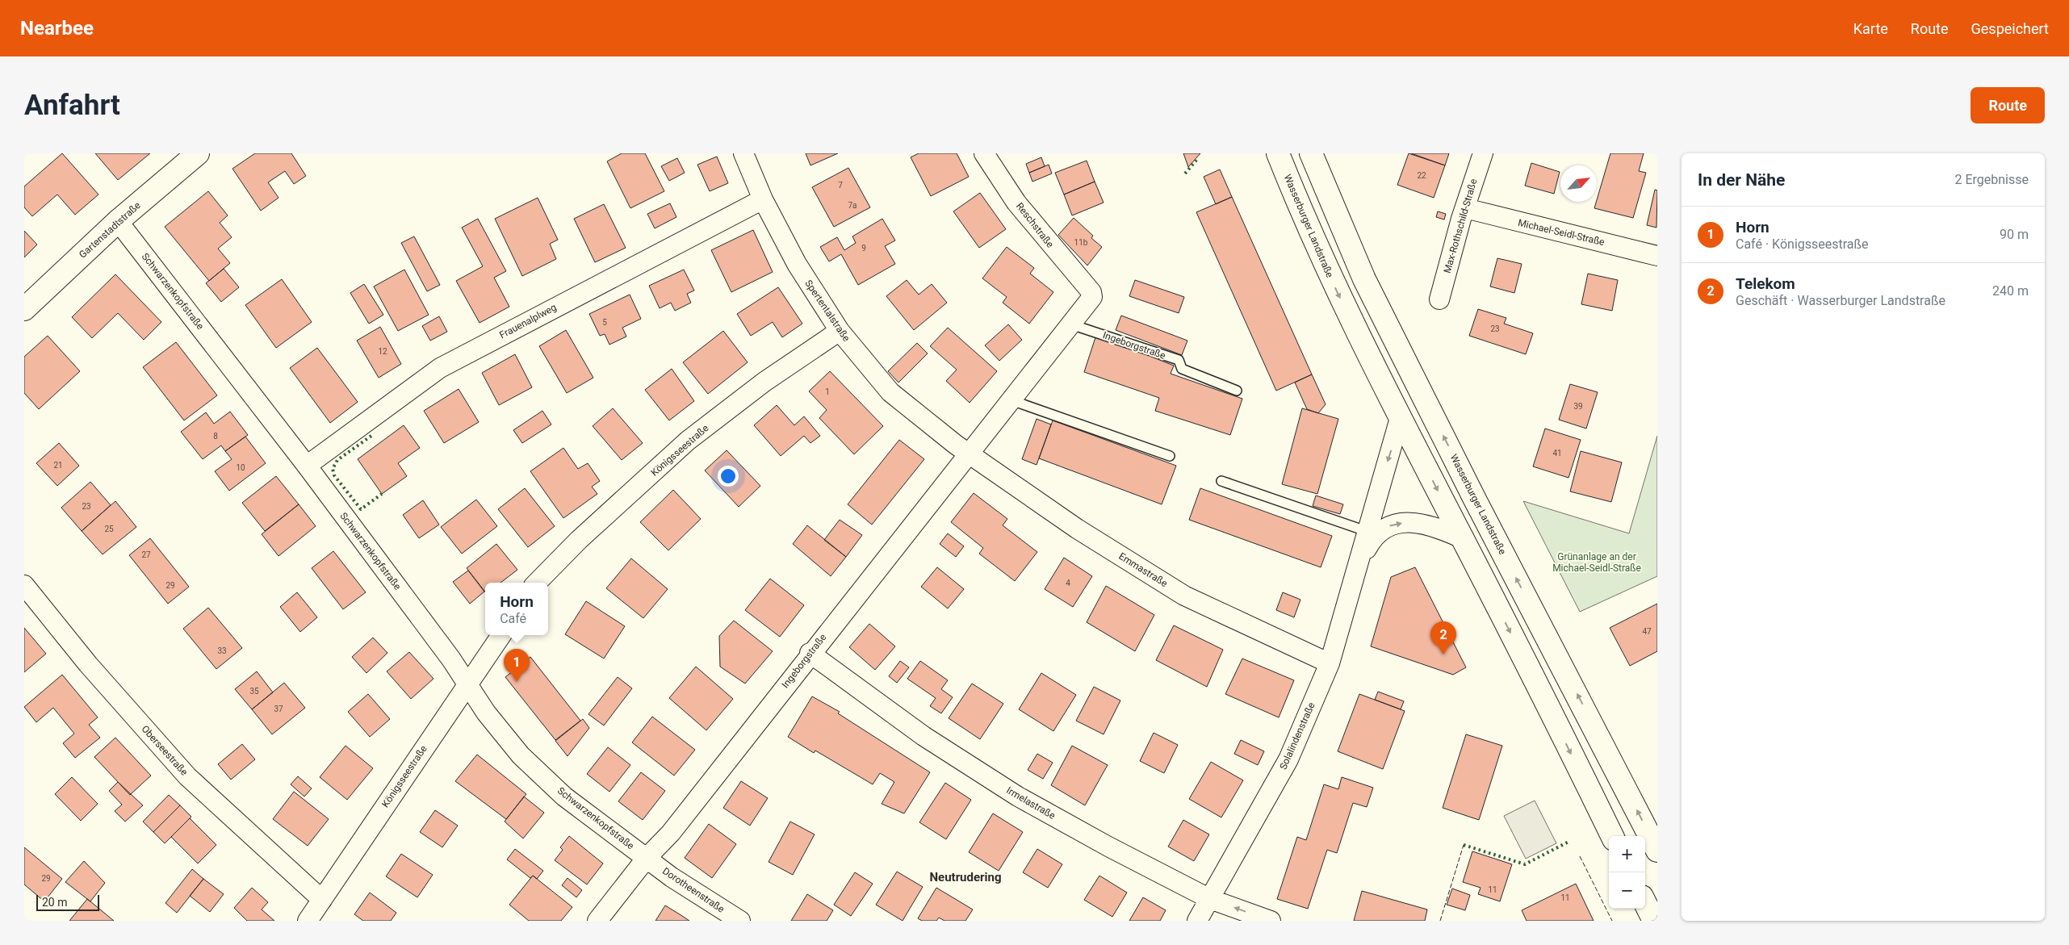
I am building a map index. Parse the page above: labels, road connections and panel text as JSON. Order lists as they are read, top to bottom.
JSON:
{
  "streets": {
    "main road": ["Wasserburger Landstraße", "Gartenstadtstraße"],
    "street": [
      "Reschstraße",
      "Max-Rothschild-Straße",
      "Michael-Seidl-Straße",
      "Schwarzenkopfstraße",
      "Spertentalstraße",
      "Frauenalplweg",
      "Ingeborgstraße",
      "Königsseestraße",
      "Emmastraße",
      "Solalindenstraße",
      "Oberseestraße",
      "Irmelastraße",
      "Dorotheenstraße"
    ]
  },
  "crossings": [
    ["Reschstraße", "Ingeborgstraße"],
    ["Wasserburger Landstraße", "Solalindenstraße"],
    ["Max-Rothschild-Straße", "Michael-Seidl-Straße"],
    ["Gartenstadtstraße", "Schwarzenkopfstraße"],
    ["Schwarzenkopfstraße", "Frauenalplweg"],
    ["Schwarzenkopfstraße", "Ingeborgstraße"],
    ["Schwarzenkopfstraße", "Königsseestraße"],
    ["Schwarzenkopfstraße", "Dorotheenstraße"],
    ["Spertentalstraße", "Frauenalplweg"],
    ["Spertentalstraße", "Ingeborgstraße"],
    ["Spertentalstraße", "Königsseestraße"],
    ["Spertentalstraße", "Emmastraße"],
    ["Ingeborgstraße", "Emmastraße"],
    ["Ingeborgstraße", "Irmelastraße"],
    ["Ingeborgstraße", "Dorotheenstraße"],
    ["Königsseestraße", "Oberseestraße"],
    ["Emmastraße", "Solalindenstraße"],
    ["Solalindenstraße", "Irmelastraße"]
  ],
  "districts": ["Neutrudering"],
  "parks": ["Grünanlage an der Michael-Seidl-Straße"],
  "house_numbers": [
    "22",
    "7",
    "7a",
    "11b",
    "9",
    "5",
    "23",
    "12",
    "1",
    "39",
    "8",
    "41",
    "21",
    "10",
    "23",
    "25",
    "27",
    "4",
    "29",
    "47",
    "33",
    "35",
    "37",
    "29",
    "11",
    "11"
  ],
  "scale_bar": "20 m",
  "north": "top right",
  "page": {
    "header": "Nearbee",
    "nav": ["Karte", "Route", "Gespeichert"],
    "buttons": "Route",
    "title": "Anfahrt",
    "heading": ["In der Nähe", "2 Ergebnisse"],
    "list": [
      {
        "mark": "1",
        "name": "Horn",
        "note": "Café · Königsseestraße",
        "value": "90 m"
      },
      {
        "mark": "2",
        "name": "Telekom",
        "note": "Geschäft · Wasserburger Landstraße",
        "value": "240 m"
      }
    ],
    "popup": ["Horn", "Café"],
    "pins": ["2", "1"],
    "map_buttons": ["+", "−"],
    "scale": "20 m"
  }
}
